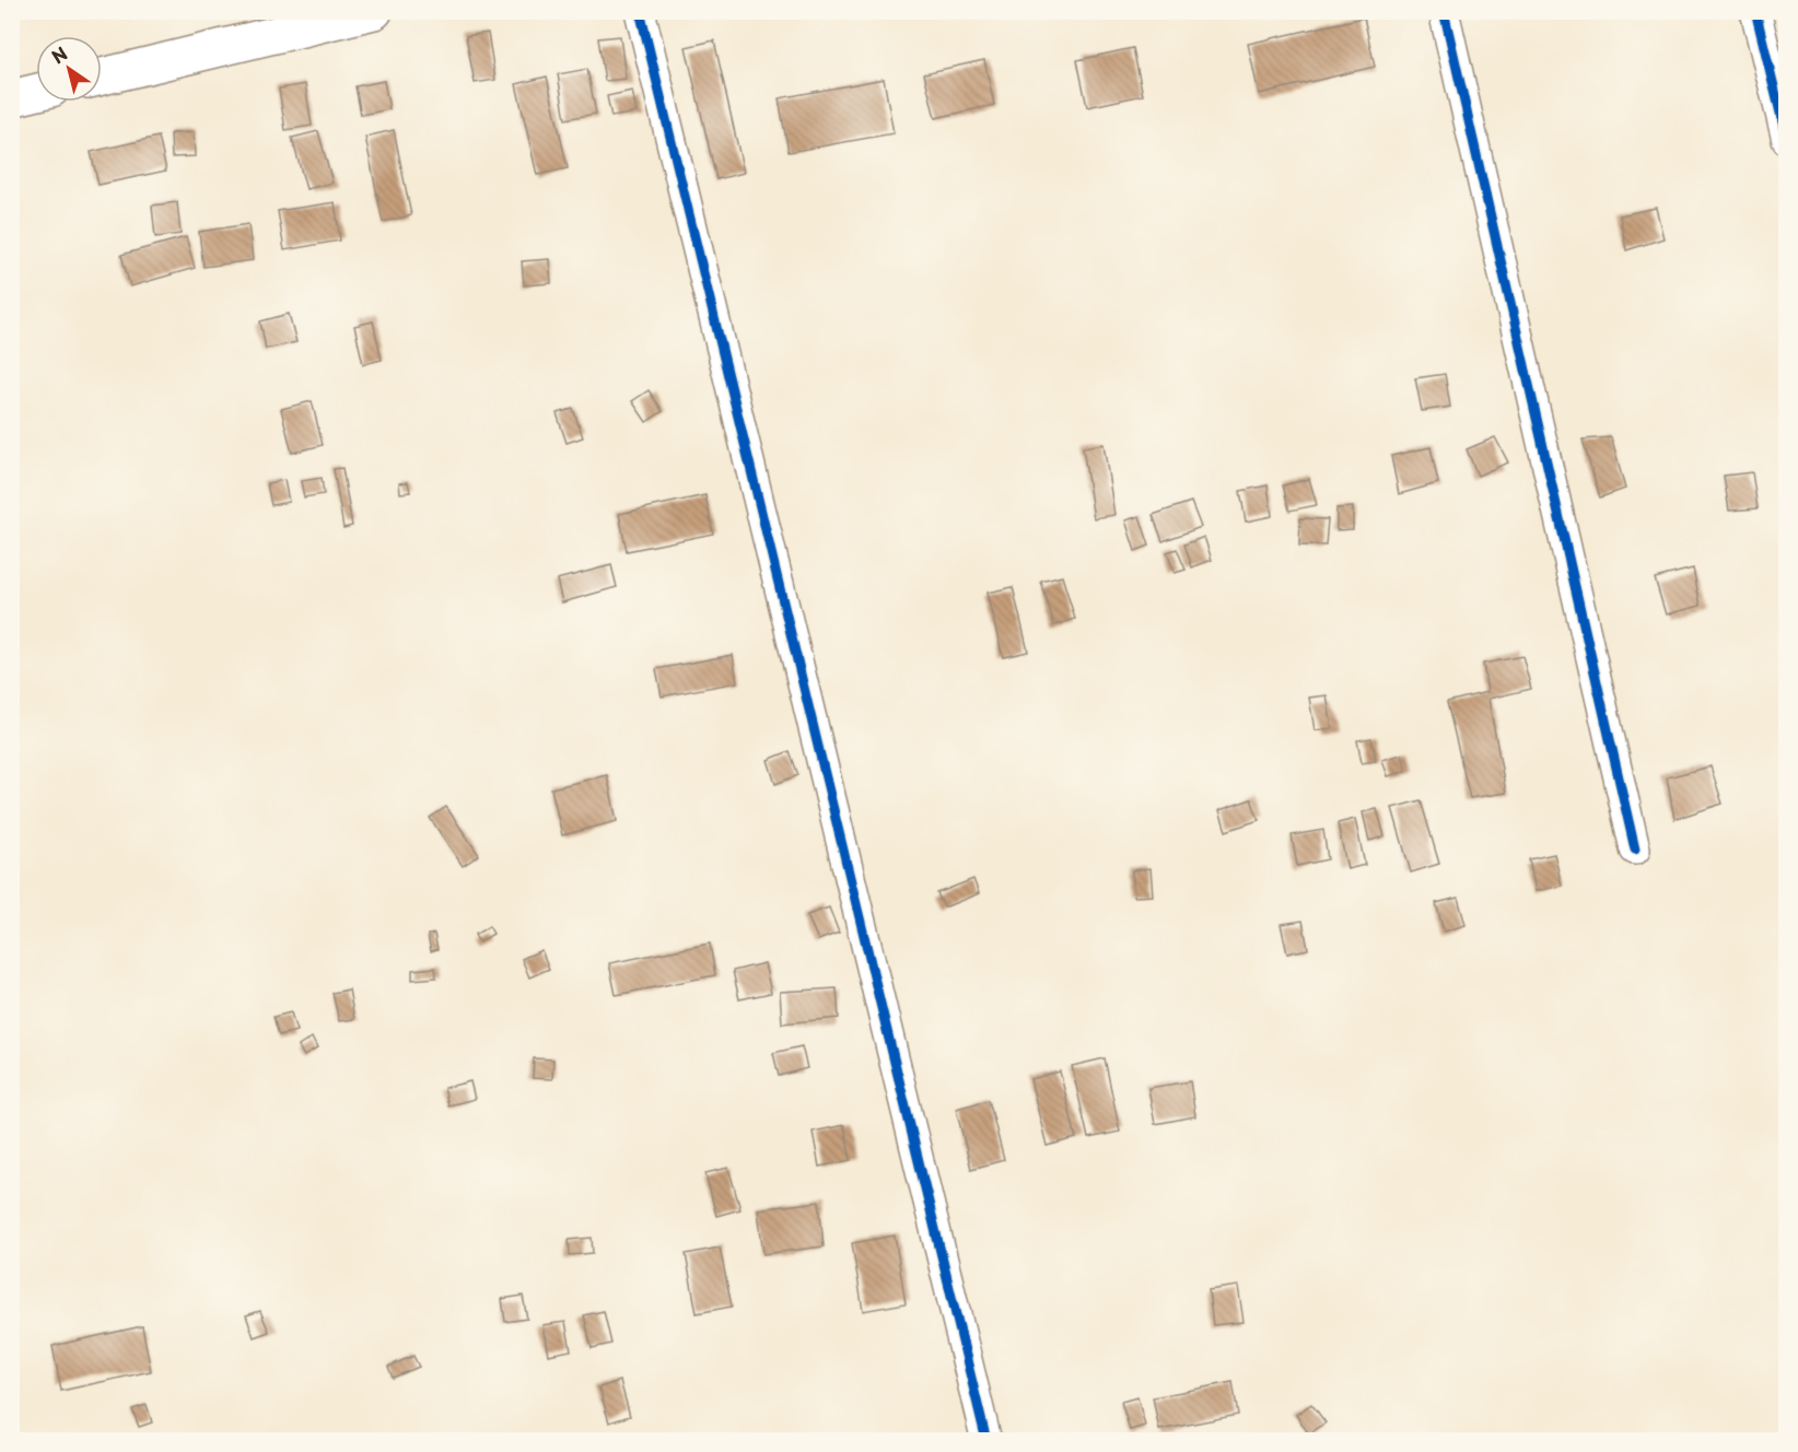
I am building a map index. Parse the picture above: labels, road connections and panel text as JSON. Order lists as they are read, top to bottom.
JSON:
{
  "north": "top left"
}
